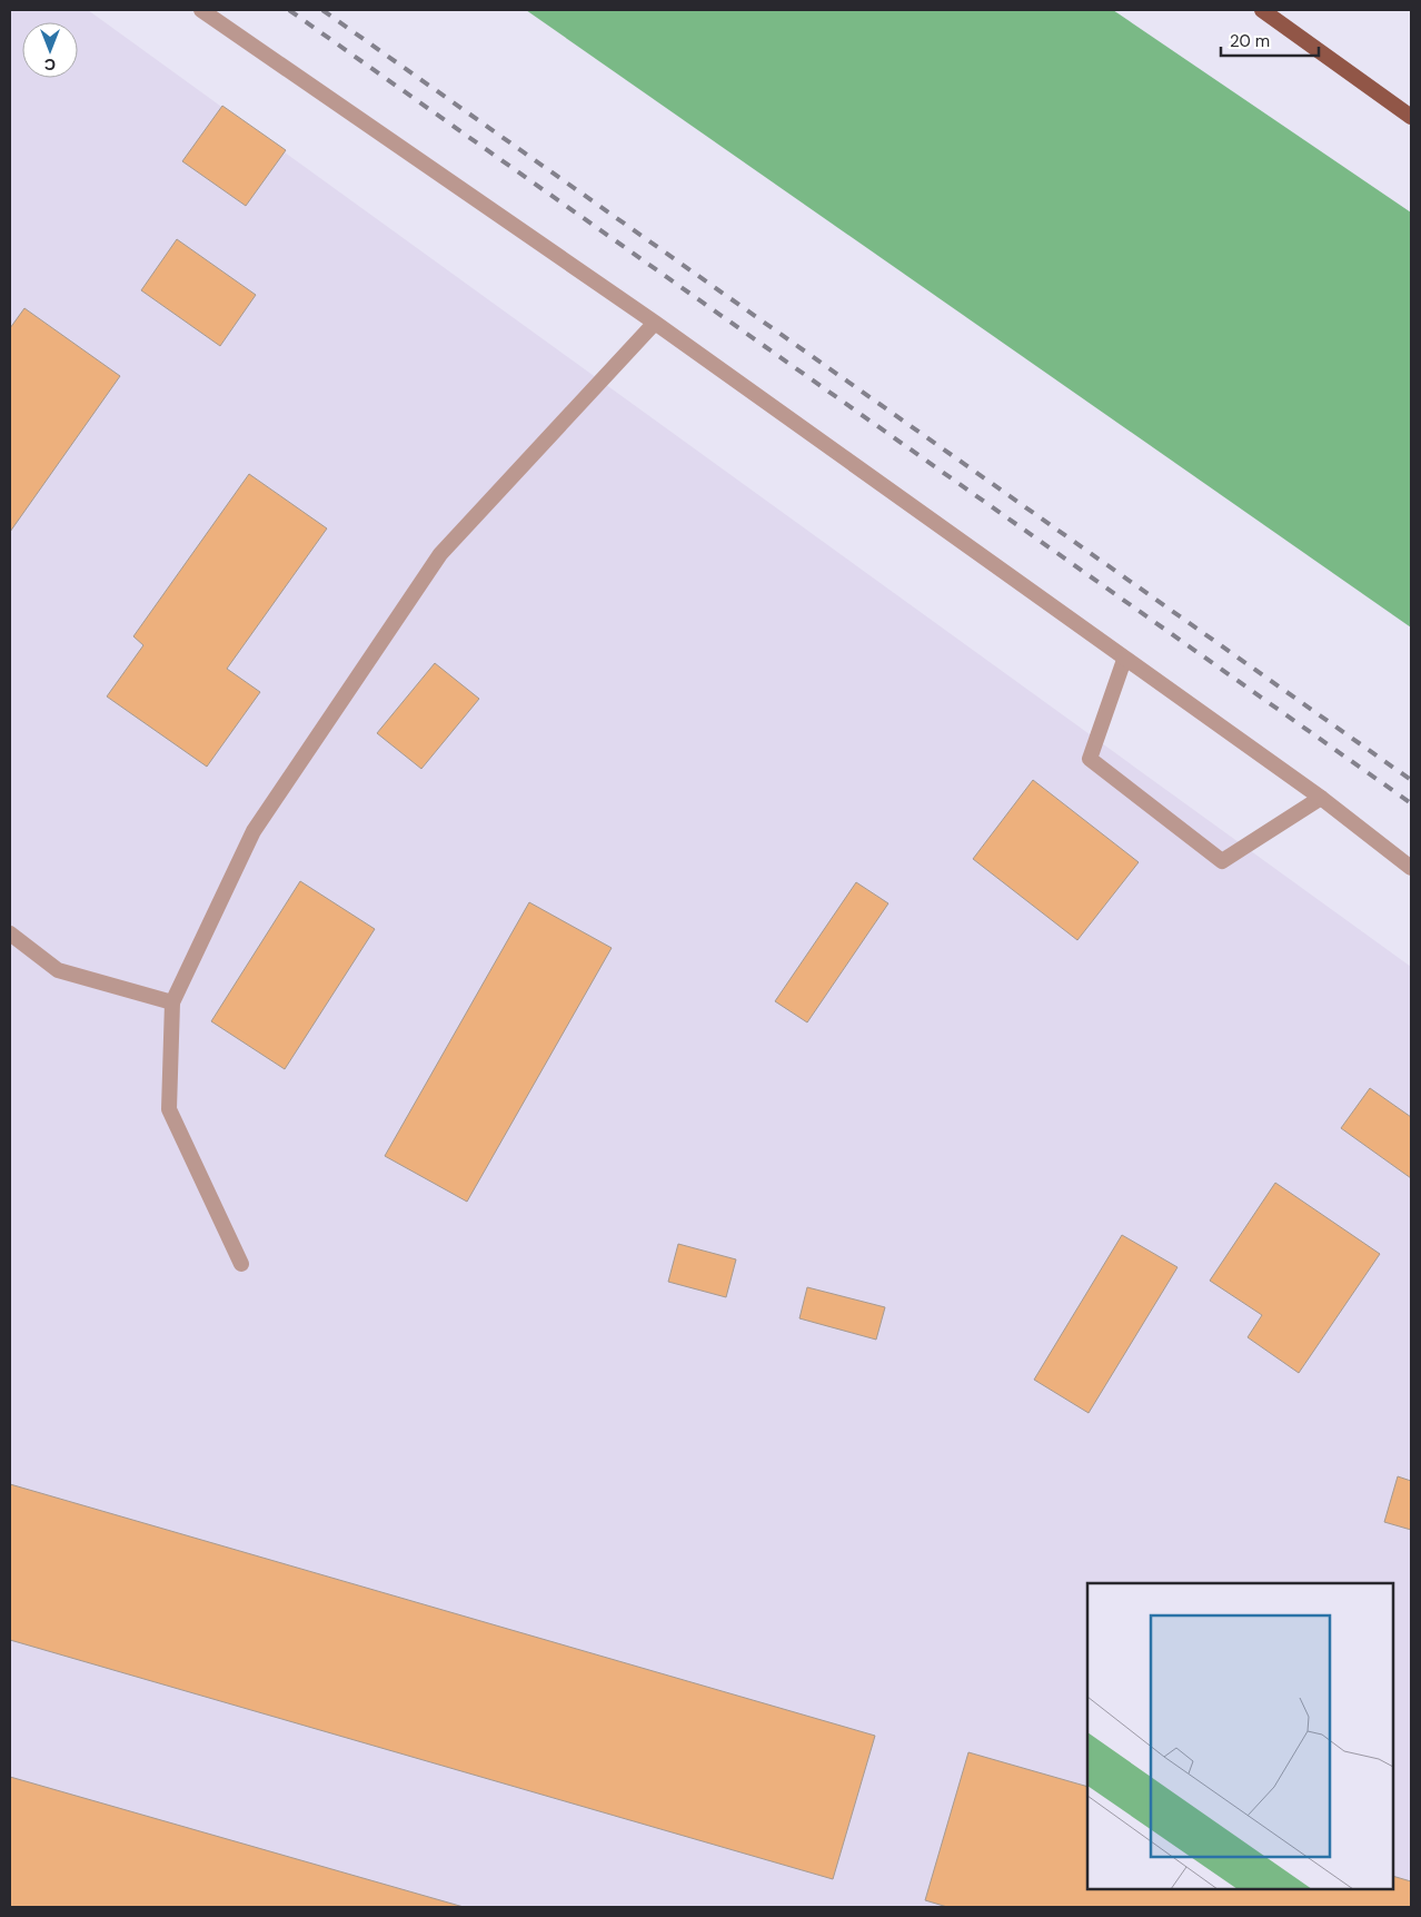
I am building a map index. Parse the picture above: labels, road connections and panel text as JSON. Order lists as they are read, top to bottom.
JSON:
{
  "scale_bar": "20 m",
  "north": "bottom"
}
